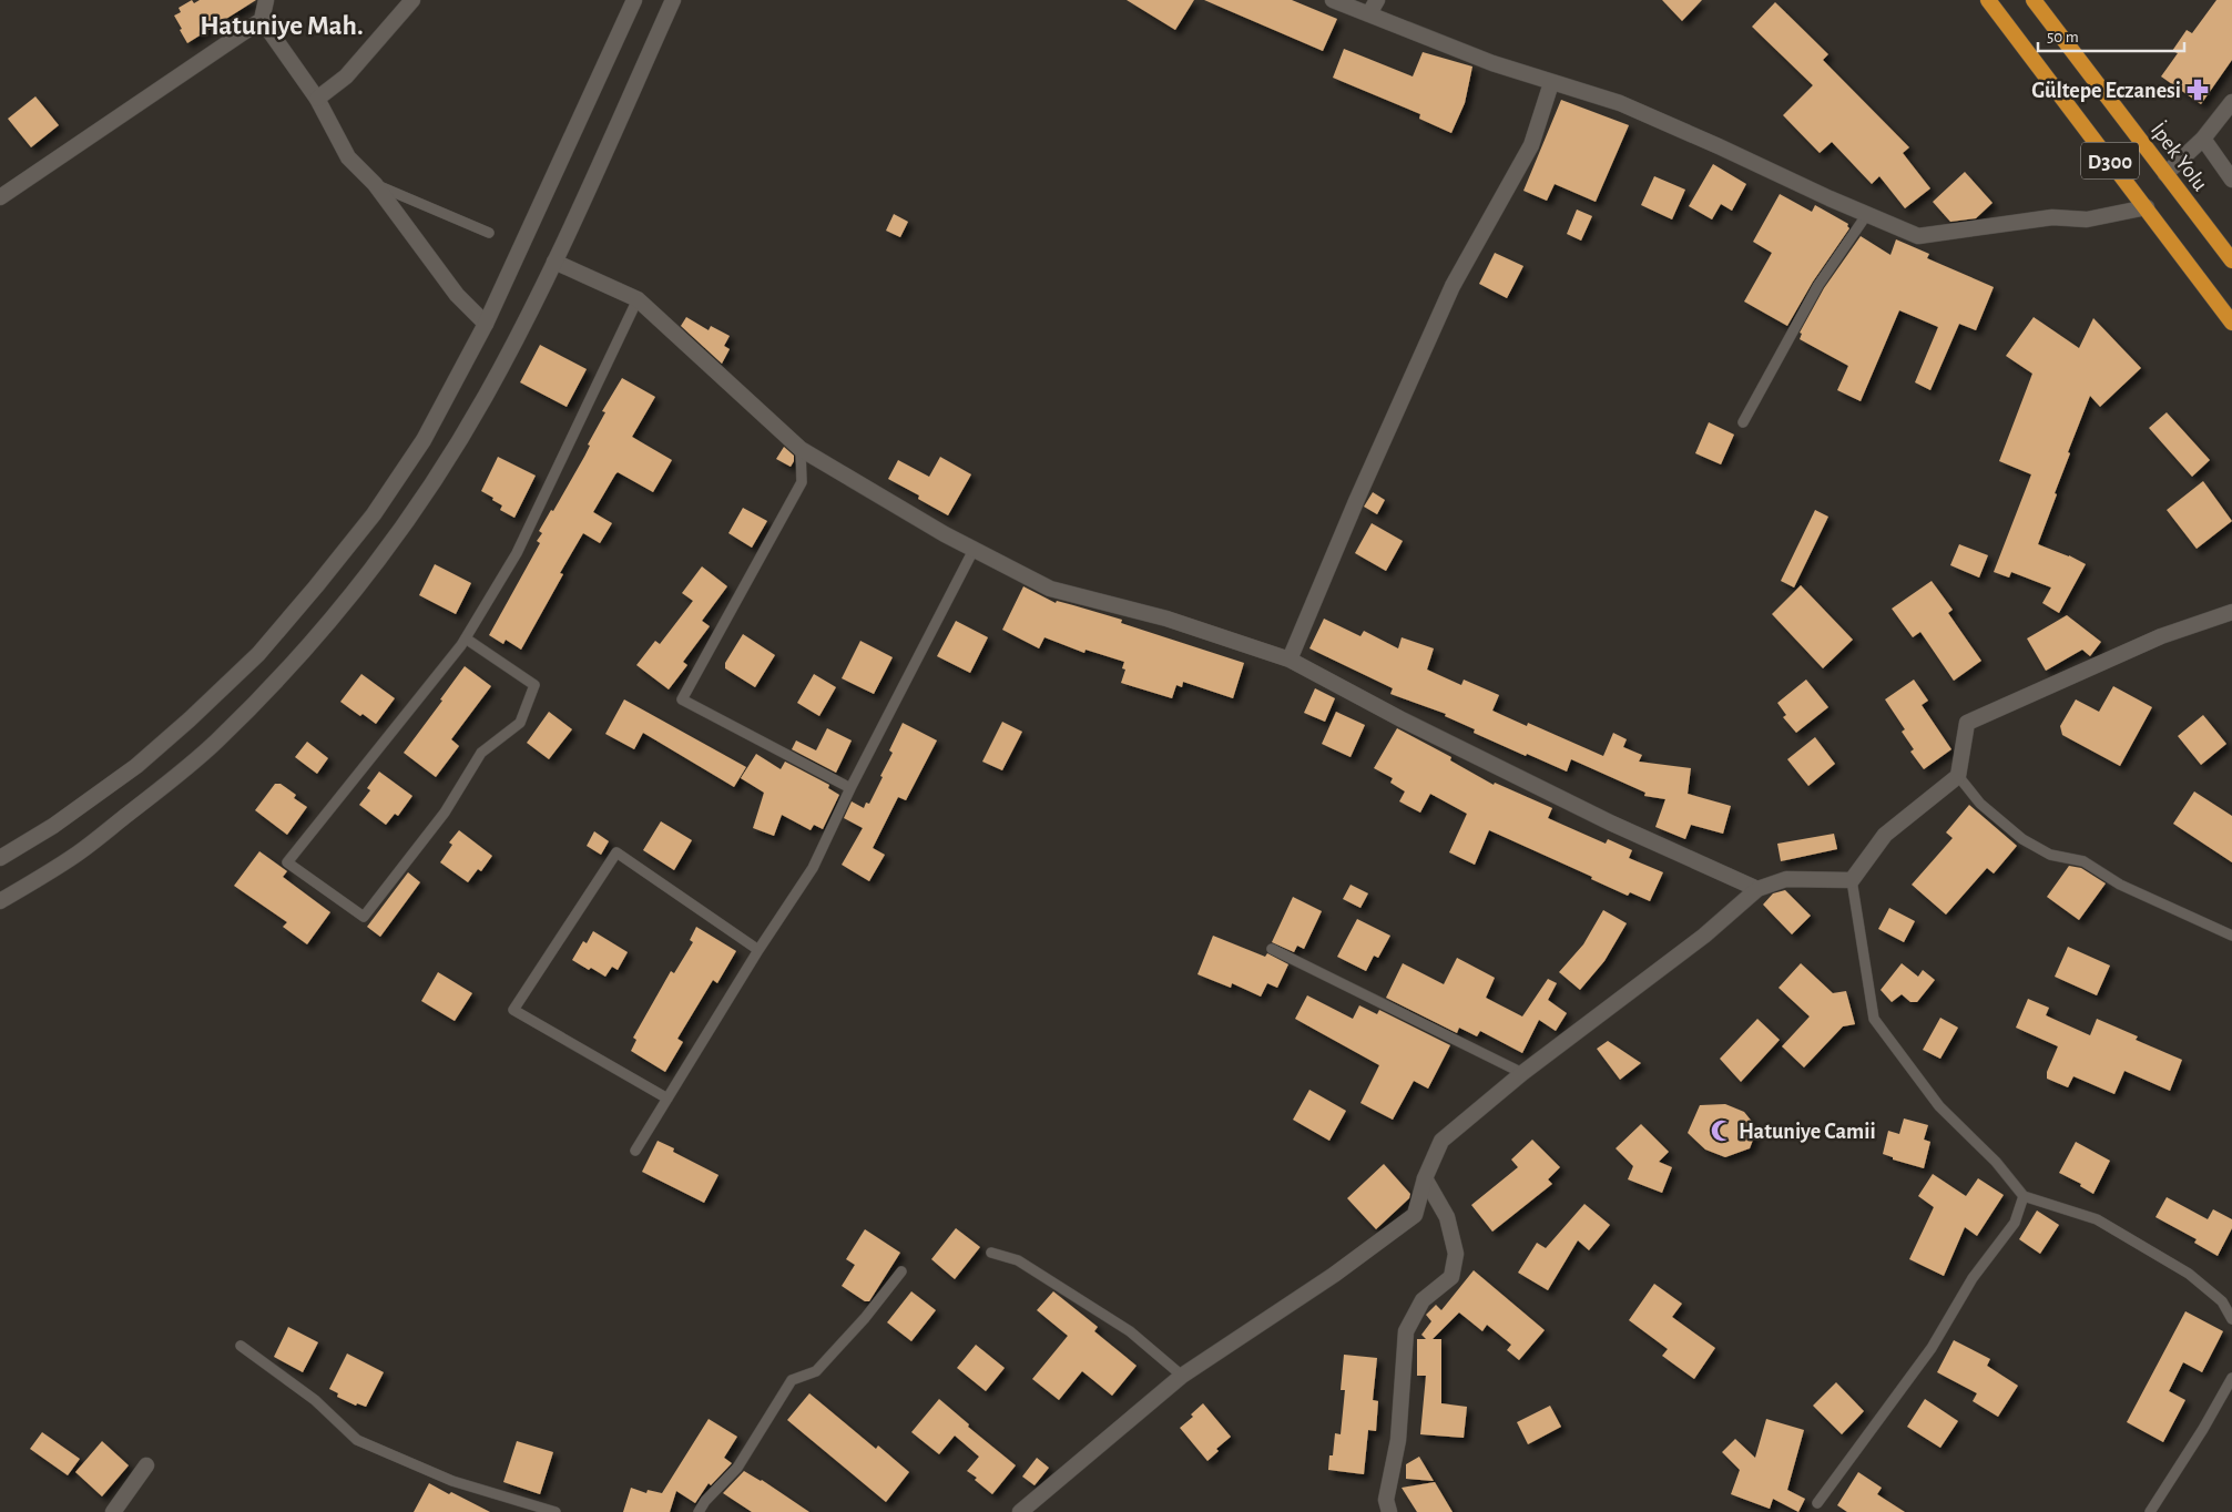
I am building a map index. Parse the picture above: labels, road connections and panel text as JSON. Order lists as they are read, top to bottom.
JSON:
{
  "streets": {
    "highway": ["İpek Yolu", "D300"]
  },
  "districts": ["Hatuniye Mah."],
  "places": {
    "pharmacy": ["Gültepe Eczanesi"],
    "mosque": ["Hatuniye Camii"]
  },
  "scale_bar": "50 m"
}
